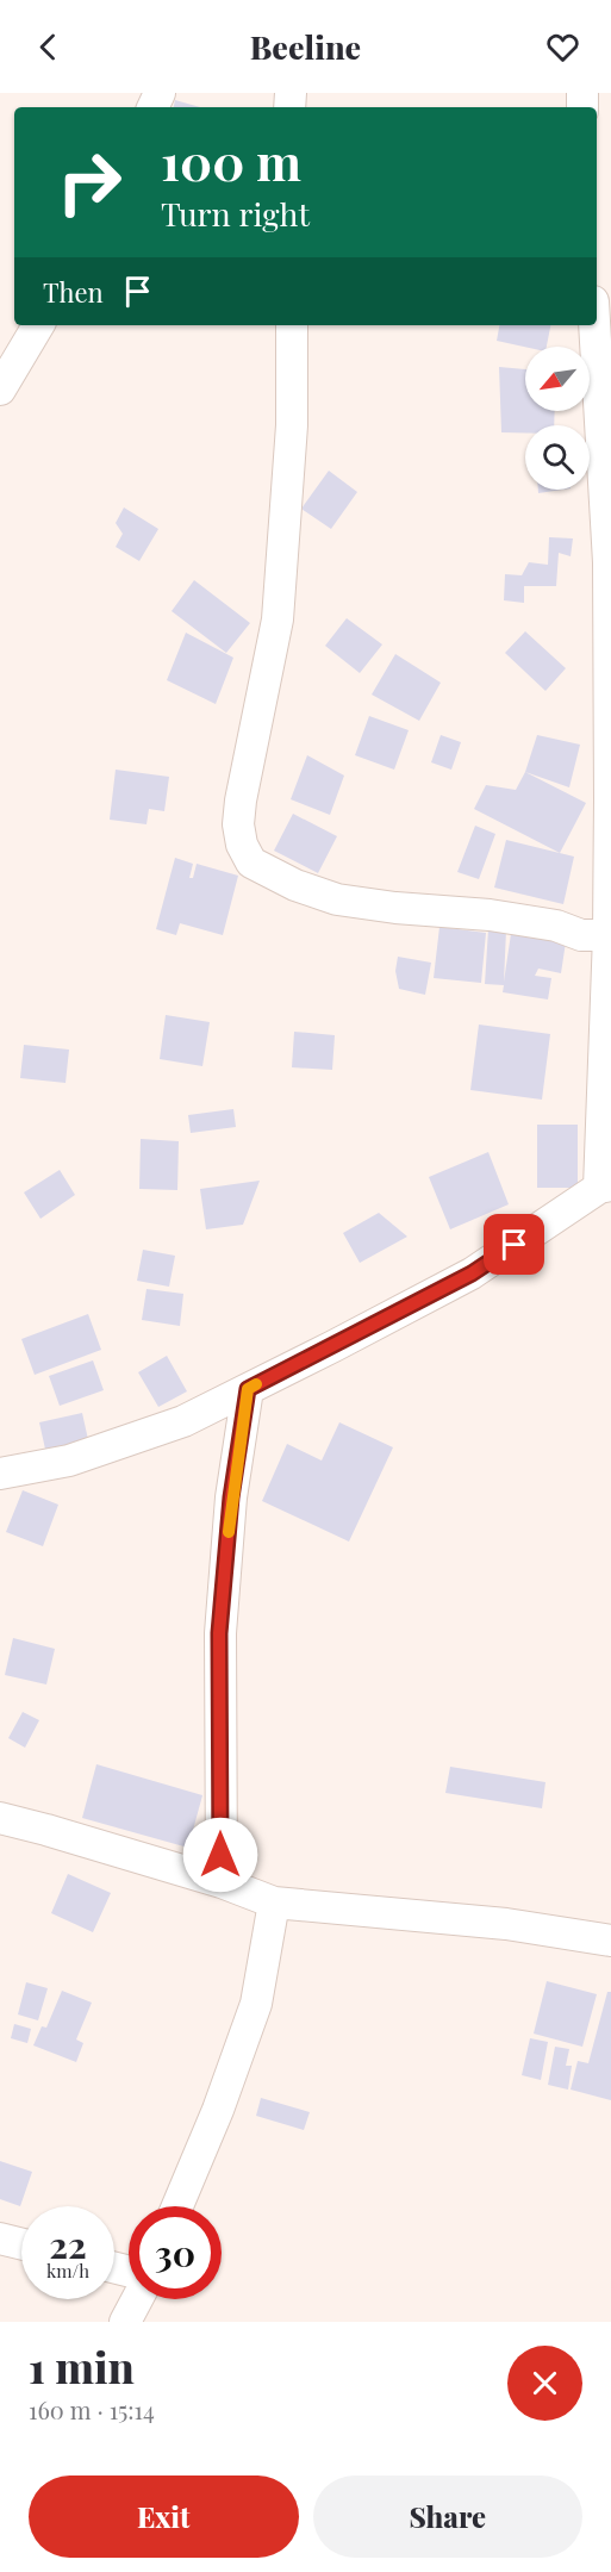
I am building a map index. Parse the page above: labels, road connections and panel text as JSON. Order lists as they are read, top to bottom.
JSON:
{
  "north": "bottom left",
  "page": {
    "header": "Beeline",
    "turn": ["100 m", "Turn right"],
    "then": "Then",
    "speed": "22 km/h",
    "limit": "30",
    "heading": ["1 min", "160 m · 15:14"],
    "buttons": ["Exit", "Share"]
  }
}
